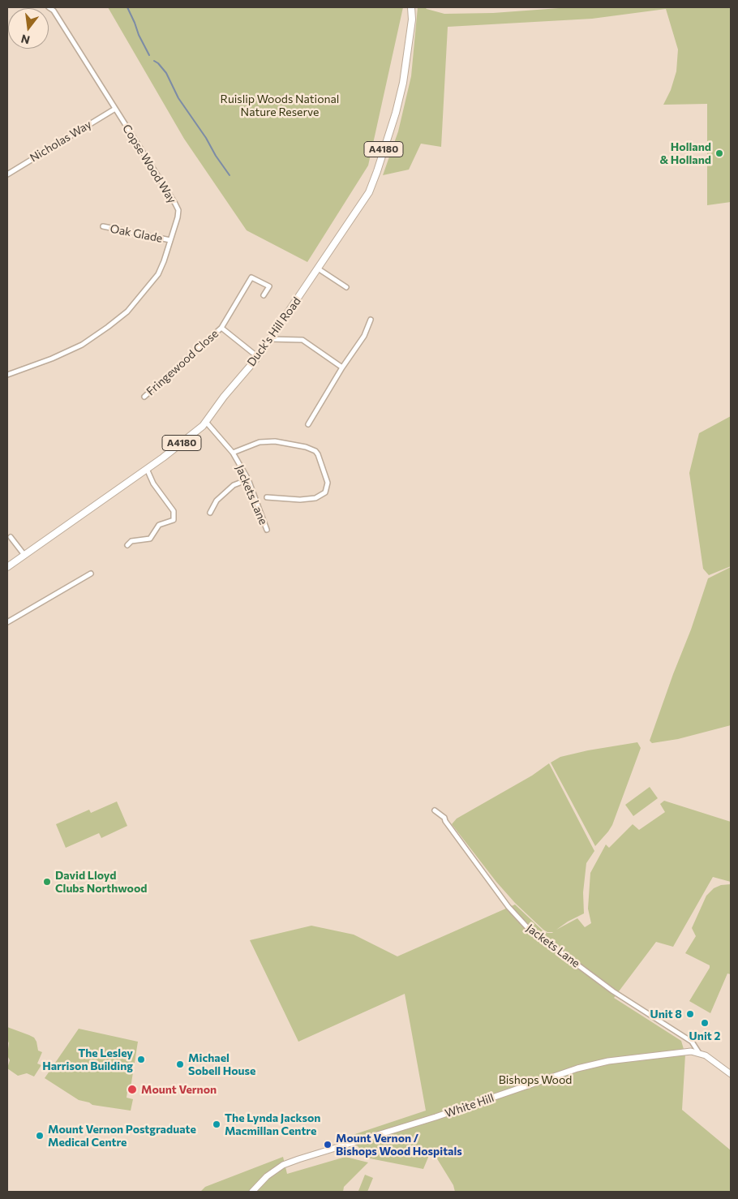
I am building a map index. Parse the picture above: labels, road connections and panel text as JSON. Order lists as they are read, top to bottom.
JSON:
{
  "streets": {
    "main road": ["A4180", "Duck's Hill Road"],
    "street": [
      "Nicholas Way",
      "Copse Wood Way",
      "Oak Glade",
      "Fringewood Close",
      "Jackets Lane",
      "White Hill"
    ]
  },
  "crossings": [
    ["Nicholas Way", "Copse Wood Way"],
    ["Copse Wood Way", "Oak Glade"],
    ["Duck's Hill Road", "Fringewood Close"],
    ["Duck's Hill Road", "Jackets Lane"],
    ["Jackets Lane", "White Hill"]
  ],
  "parks": ["Ruislip Woods National Nature Reserve", "Bishops Wood"],
  "places": [
    "Holland & Holland",
    "David Lloyd Clubs Northwood",
    "Unit 8",
    "Unit 2",
    "The Lesley Harrison Building",
    "Michael Sobell House",
    "Mount Vernon",
    "The Lynda Jackson Macmillan Centre",
    "Mount Vernon Postgraduate Medical Centre",
    "Mount Vernon / Bishops Wood Hospitals"
  ],
  "north": "bottom"
}
